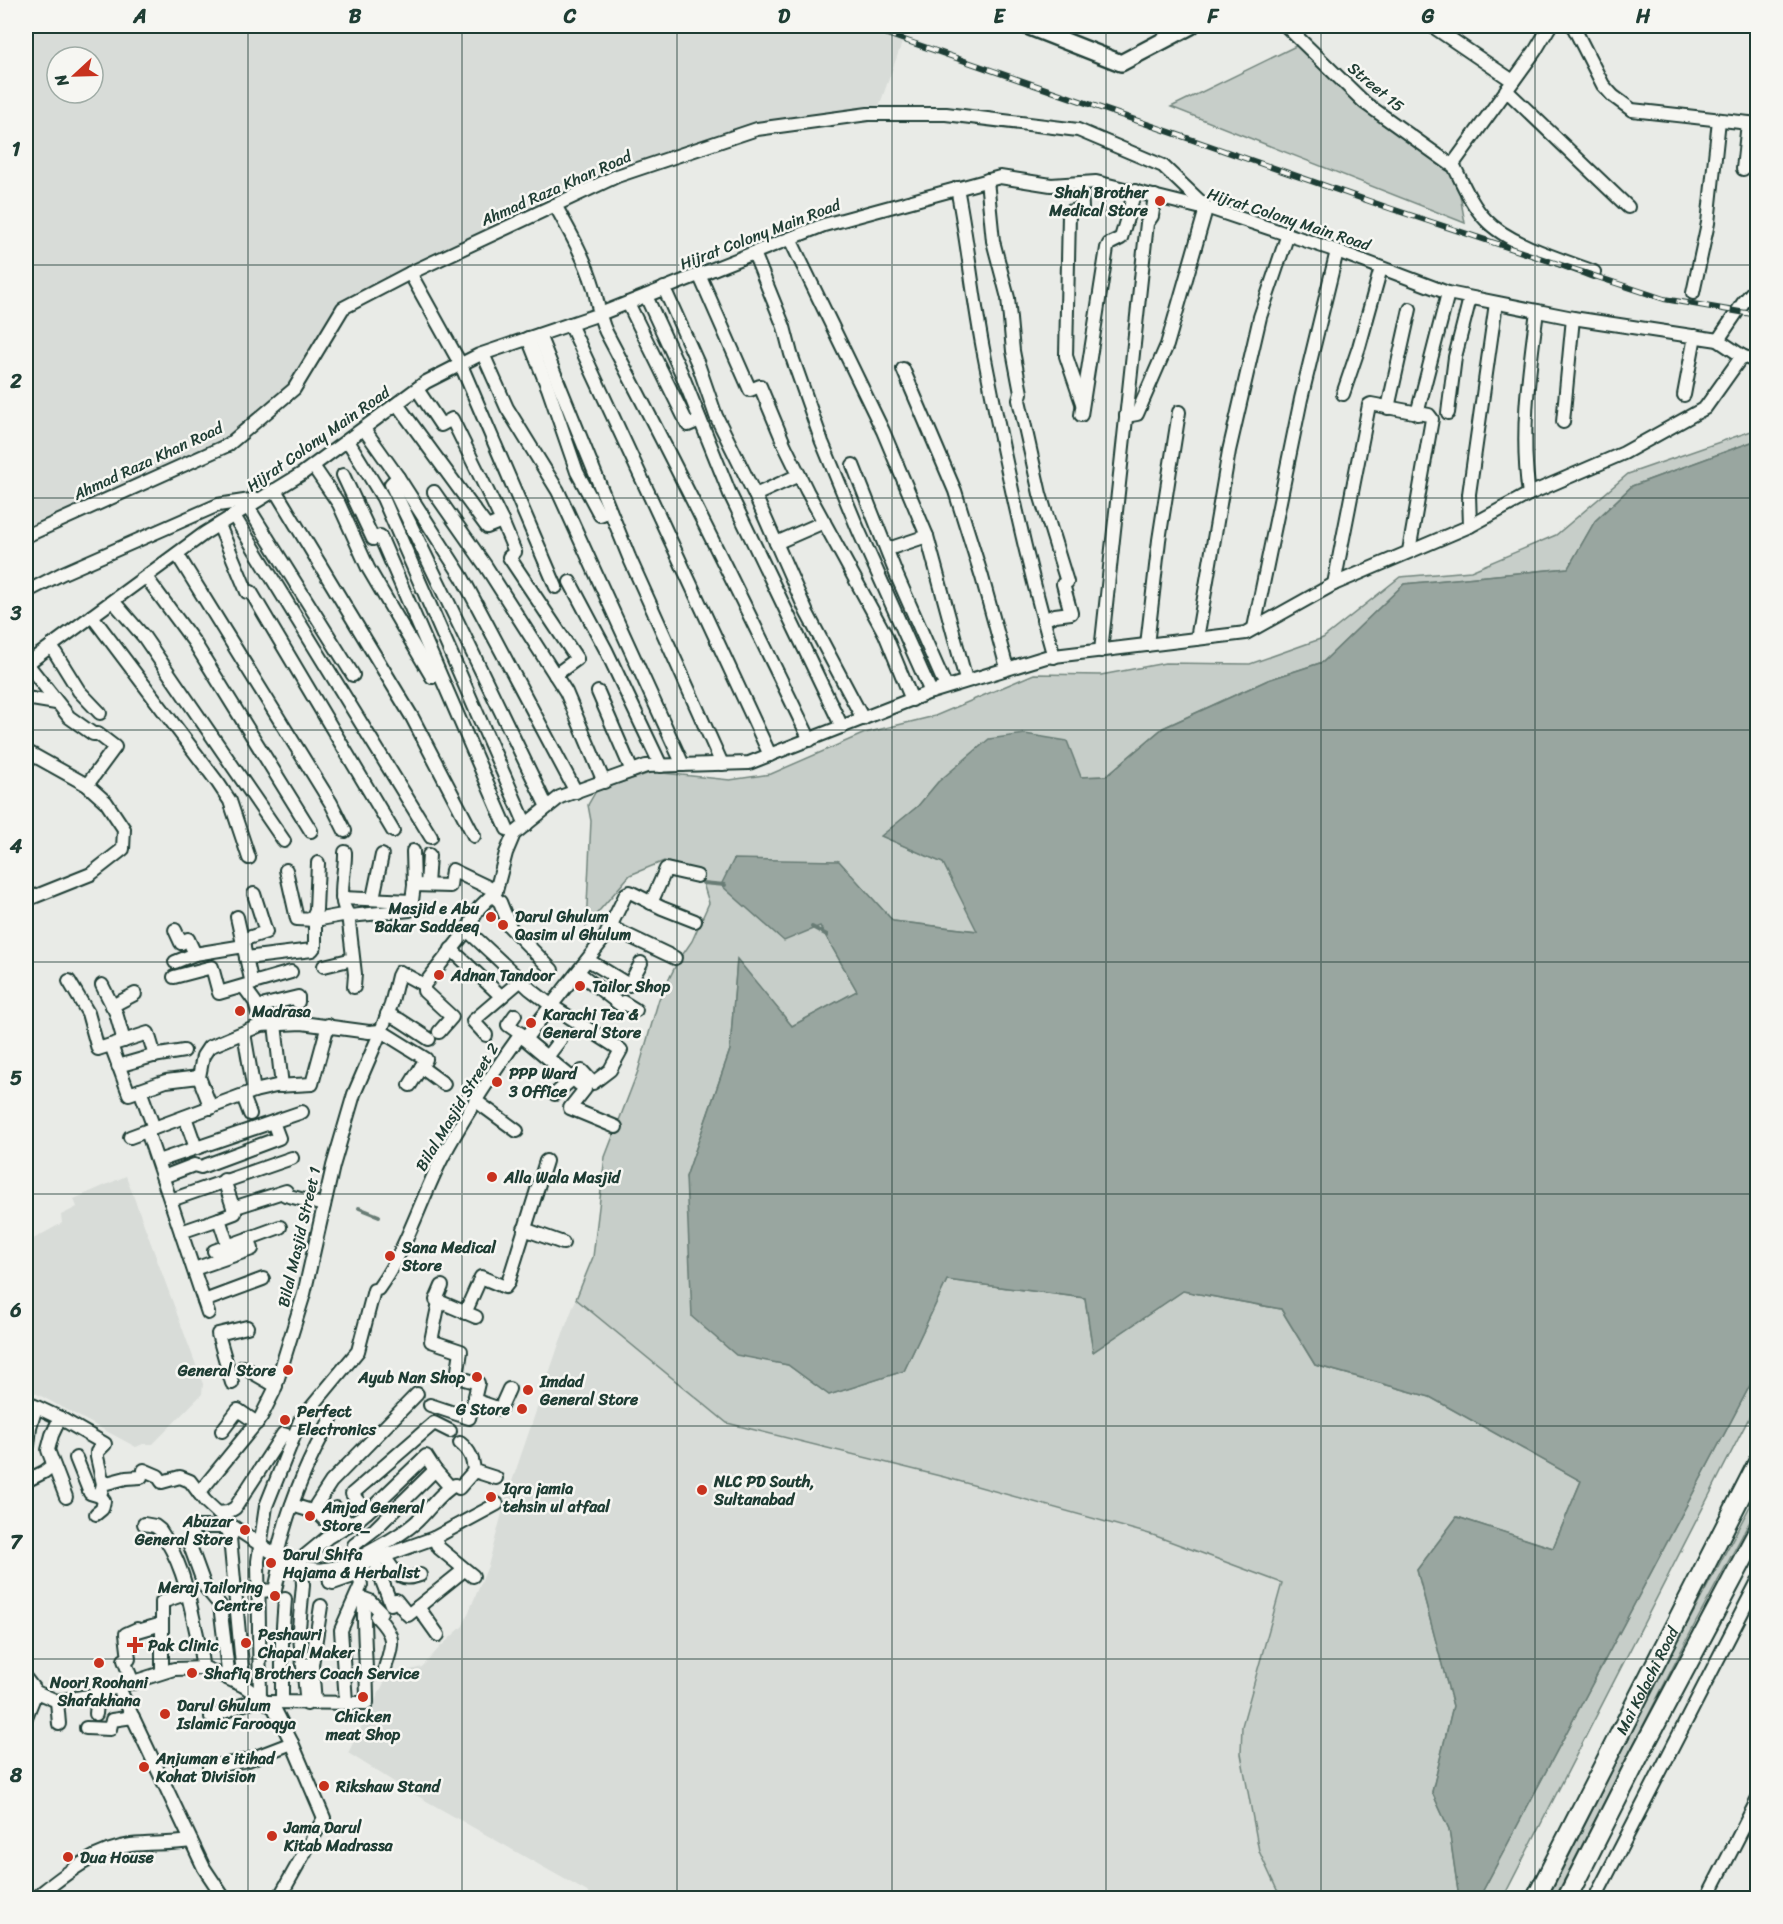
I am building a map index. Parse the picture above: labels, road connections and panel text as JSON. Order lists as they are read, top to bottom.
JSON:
{
  "streets": {
    "main road": ["Mai Kolachi Road"],
    "street": [
      "Street 15",
      "Ahmad Raza Khan Road",
      "Hijrat Colony Main Road",
      "Bilal Masjid Street 2",
      "Bilal Masjid Street 1"
    ]
  },
  "crossings": [
    ["Ahmad Raza Khan Road", "Hijrat Colony Main Road"]
  ],
  "places": {
    "other": [
      "Shah Brother Medical Store",
      "Masjid e Abu Bakar Saddeeq",
      "Darul Ghulum Qasim ul Ghulum",
      "Adnan Tandoor",
      "Tailor Shop",
      "Madrasa",
      "Karachi Tea & General Store",
      "PPP Ward 3 Office",
      "Alla Wala Masjid",
      "Sana Medical Store",
      "General Store",
      "Ayub Nan Shop",
      "Imdad General Store",
      "G Store",
      "Perfect Electronics",
      "NLC PD South, Sultanabad",
      "Iqra jamia tehsin ul atfaal",
      "Amjad General Store_",
      "Abuzar General Store",
      "Darul Shifa Hajama & Herbalist",
      "Meraj Tailoring Centre",
      "Peshawri Chapal Maker",
      "Noori Roohani Shafakhana",
      "Shafiq Brothers Coach Service",
      "Chicken meat Shop",
      "Darul Ghulum Islamic Farooqya",
      "Anjuman e itihad Kohat Division",
      "Rikshaw Stand",
      "Jama Darul Kitab Madrassa",
      "Dua House"
    ],
    "health": ["Pak Clinic"]
  },
  "north": "left",
  "grid": {
    "columns": [
      "A",
      "B",
      "C",
      "D",
      "E",
      "F",
      "G",
      "H"
    ],
    "rows": [
      "1",
      "2",
      "3",
      "4",
      "5",
      "6",
      "7",
      "8"
    ]
  }
}
